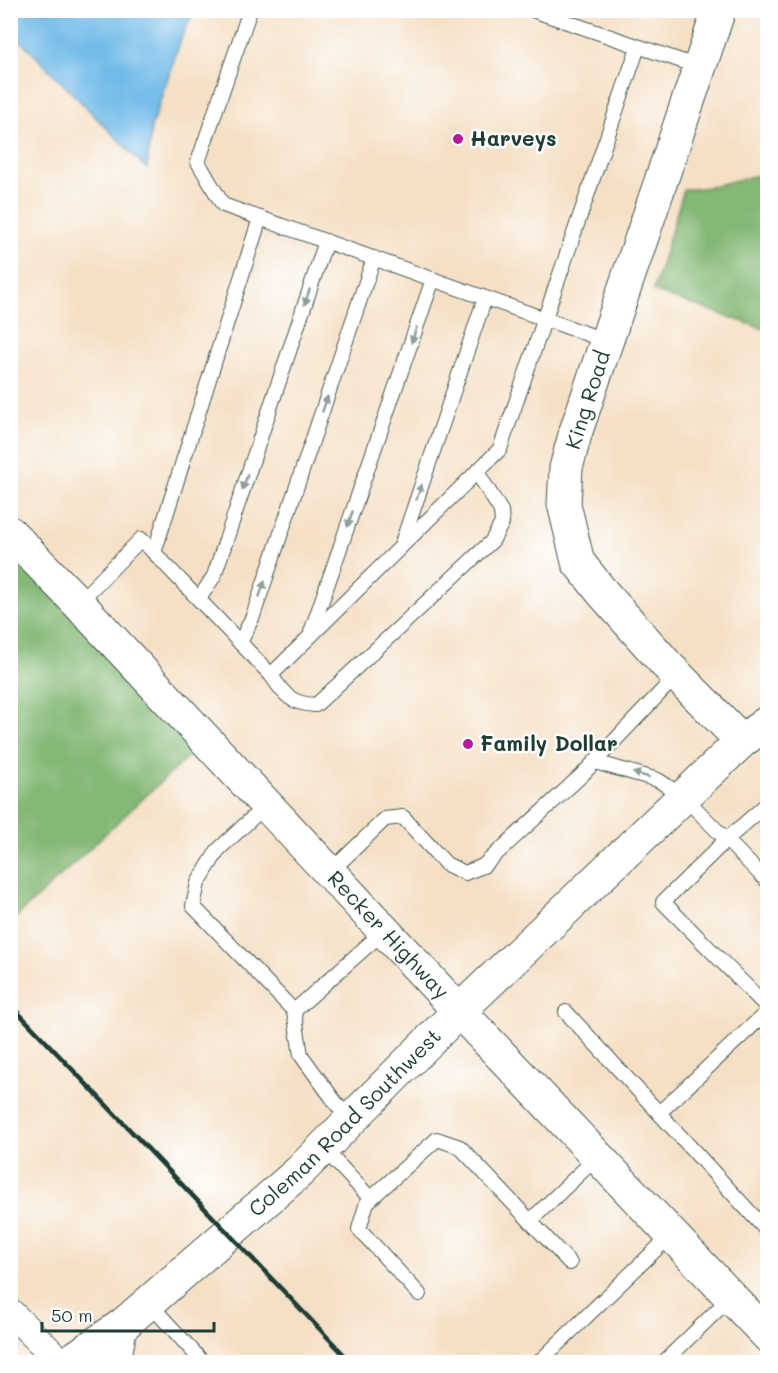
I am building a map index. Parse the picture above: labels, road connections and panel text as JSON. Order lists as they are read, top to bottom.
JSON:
{
  "streets": {
    "street": ["King Road", "Recker Highway", "Coleman Road Southwest"]
  },
  "crossings": [
    ["King Road", "Coleman Road Southwest"],
    ["Recker Highway", "Coleman Road Southwest"]
  ],
  "places": ["Harveys", "Family Dollar"],
  "scale_bar": "50 m"
}
